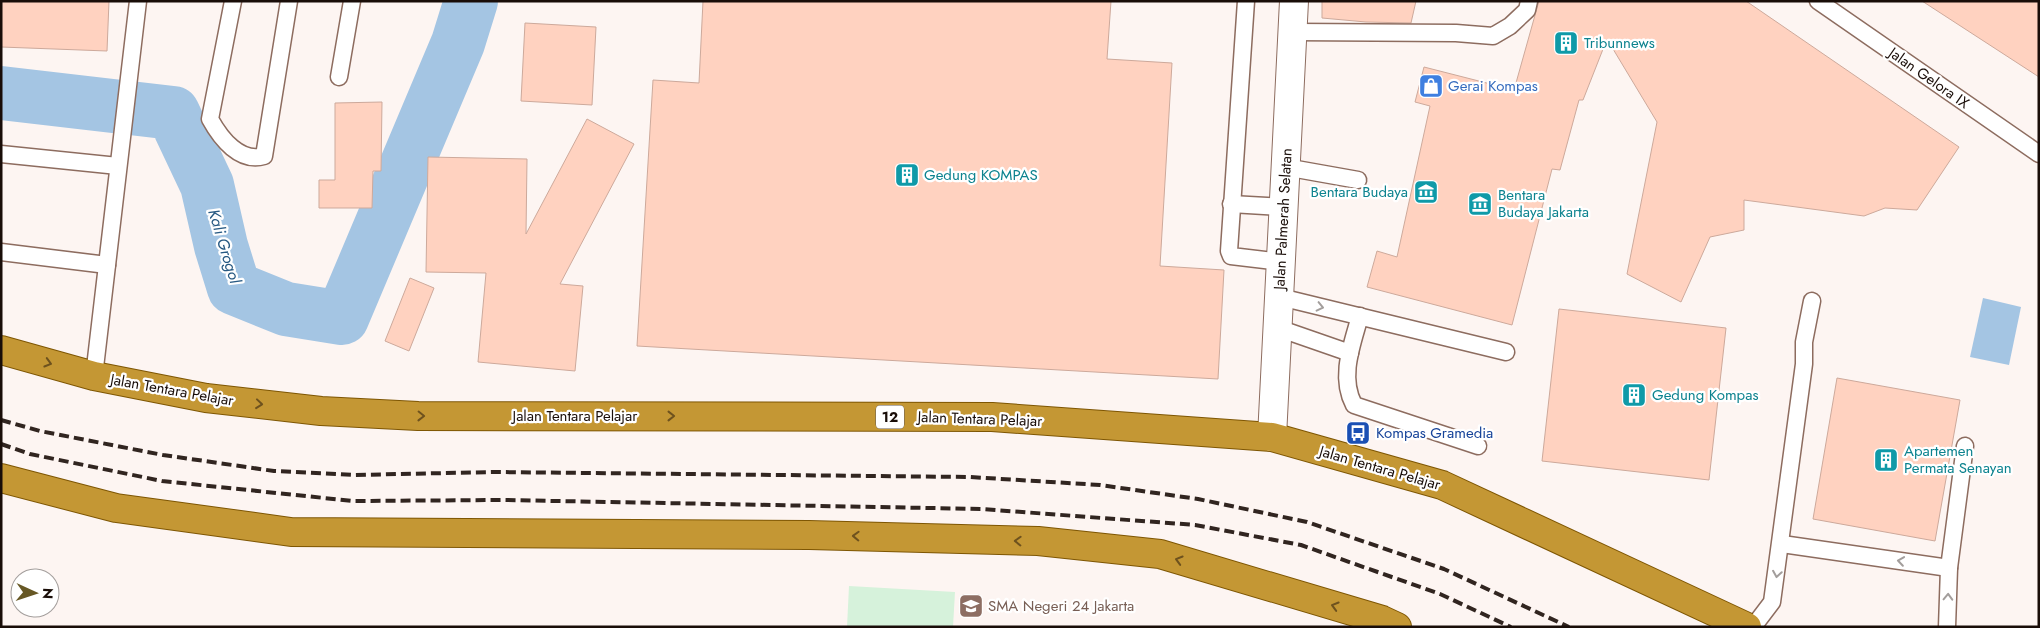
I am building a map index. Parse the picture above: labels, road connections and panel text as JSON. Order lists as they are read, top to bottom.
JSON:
{
  "streets": {
    "highway": ["Jalan Tentara Pelajar", "12"],
    "street": ["Jalan Palmerah Selatan"],
    "lane": ["Jalan Gelora IX"]
  },
  "crossings": [
    ["Jalan Palmerah Selatan", "Jalan Tentara Pelajar"]
  ],
  "water": ["Kali Grogol"],
  "places": {
    "building": [
      "Tribunnews",
      "Gedung KOMPAS",
      "Gedung Kompas",
      "Apartemen Permata Senayan"
    ],
    "shop": ["Gerai Kompas"],
    "museum": ["Bentara Budaya", "Bentara Budaya Jakarta"],
    "bus stop": ["Kompas Gramedia"],
    "school or university": ["SMA Negeri 24 Jakarta"]
  },
  "north": "right"
}
